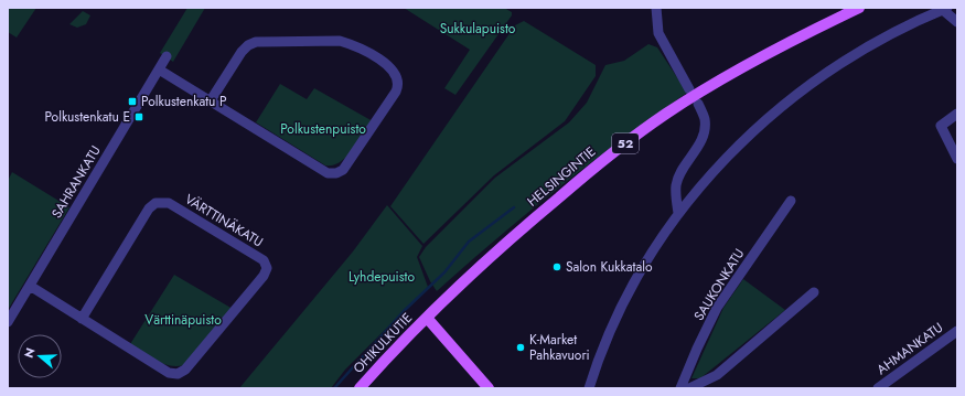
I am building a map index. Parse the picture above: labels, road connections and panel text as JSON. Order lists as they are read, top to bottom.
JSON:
{
  "streets": {
    "main road": ["52", "HELSINGINTIE", "OHIKULKUTIE"],
    "street": [
      "SAHRANKATU",
      "VÄRTTINÄKATU",
      "SAUKONKATU",
      "AHMANKATU"
    ]
  },
  "crossings": [
    ["HELSINGINTIE", "OHIKULKUTIE"],
    ["SAHRANKATU", "VÄRTTINÄKATU"]
  ],
  "parks": [
    "Sukkulapuisto",
    "Polkustenpuisto",
    "Lyhdepuisto",
    "Värttinäpuisto"
  ],
  "places": {
    "transit": ["Polkustenkatu P", "Polkustenkatu E"],
    "other": ["Salon Kukkatalo", "K-Market Pahkavuori"]
  },
  "north": "left"
}
